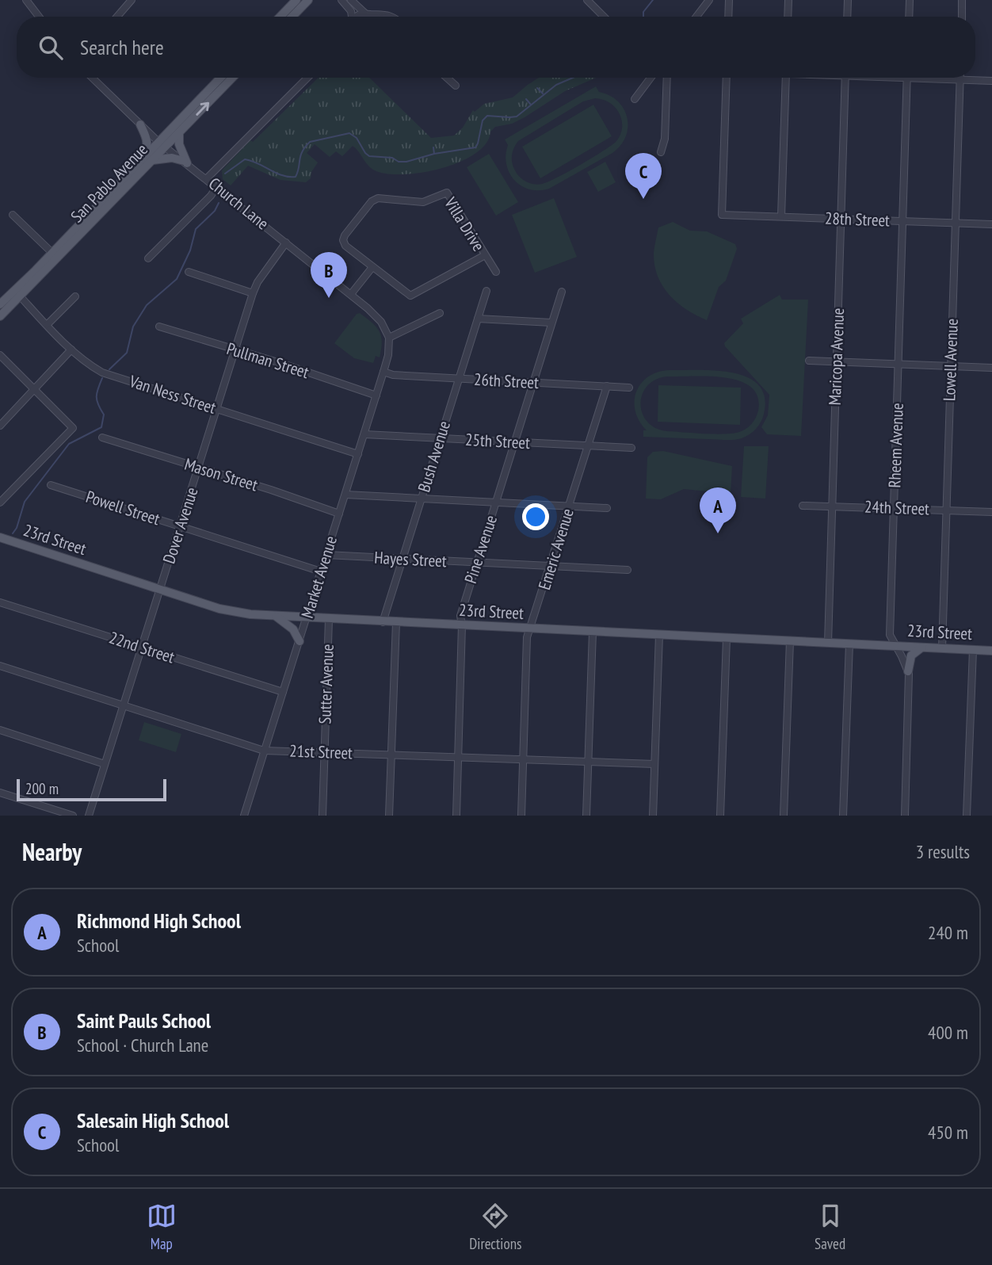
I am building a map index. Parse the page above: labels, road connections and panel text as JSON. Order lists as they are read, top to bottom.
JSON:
{
  "streets": {
    "main road": ["San Pablo Avenue", "23rd Street"],
    "street": [
      "Church Lane",
      "28th Street",
      "Villa Drive",
      "Maricopa Avenue",
      "Lowell Avenue",
      "Pullman Street",
      "26th Street",
      "Van Ness Street",
      "25th Street",
      "Rheem Avenue",
      "Bush Avenue",
      "Mason Street",
      "Powell Street",
      "24th Street",
      "Dover Avenue",
      "Pine Avenue",
      "Emeric Avenue",
      "Hayes Street",
      "Market Avenue",
      "22nd Street",
      "Sutter Avenue",
      "21st Street"
    ]
  },
  "crossings": [
    ["San Pablo Avenue", "Church Lane"],
    ["San Pablo Avenue", "Van Ness Street"],
    ["Church Lane", "Dover Avenue"],
    ["Church Lane", "Market Avenue"],
    ["28th Street", "Maricopa Avenue"],
    ["28th Street", "Lowell Avenue"],
    ["28th Street", "Rheem Avenue"],
    ["Maricopa Avenue", "24th Street"],
    ["Maricopa Avenue", "23rd Street"],
    ["Lowell Avenue", "24th Street"],
    ["Lowell Avenue", "23rd Street"],
    ["Pullman Street", "Dover Avenue"],
    ["Pullman Street", "Market Avenue"],
    ["26th Street", "Bush Avenue"],
    ["26th Street", "Pine Avenue"],
    ["26th Street", "Emeric Avenue"],
    ["26th Street", "Market Avenue"],
    ["Van Ness Street", "Dover Avenue"],
    ["Van Ness Street", "Market Avenue"],
    ["25th Street", "Bush Avenue"],
    ["25th Street", "Pine Avenue"],
    ["25th Street", "Emeric Avenue"],
    ["25th Street", "Market Avenue"],
    ["Rheem Avenue", "24th Street"],
    ["Rheem Avenue", "23rd Street"],
    ["Bush Avenue", "23rd Street"],
    ["Bush Avenue", "Hayes Street"],
    ["Mason Street", "Dover Avenue"],
    ["Mason Street", "Market Avenue"],
    ["Powell Street", "Dover Avenue"],
    ["Powell Street", "Market Avenue"],
    ["Dover Avenue", "23rd Street"],
    ["Dover Avenue", "22nd Street"],
    ["Dover Avenue", "21st Street"],
    ["23rd Street", "Pine Avenue"],
    ["23rd Street", "Emeric Avenue"],
    ["23rd Street", "Market Avenue"],
    ["23rd Street", "Sutter Avenue"],
    ["Pine Avenue", "Hayes Street"],
    ["Pine Avenue", "21st Street"],
    ["Emeric Avenue", "Hayes Street"],
    ["Emeric Avenue", "21st Street"],
    ["Hayes Street", "Market Avenue"],
    ["Market Avenue", "22nd Street"],
    ["Market Avenue", "21st Street"],
    ["Sutter Avenue", "21st Street"]
  ],
  "scale_bar": "200 m",
  "page": {
    "search": "Search here",
    "pins": ["C", "B", "A"],
    "scale": "200 m",
    "heading": ["Nearby", "3 results"],
    "list": [
      {
        "mark": "A",
        "name": "Richmond High School",
        "note": "School",
        "value": "240 m"
      },
      {
        "mark": "B",
        "name": "Saint Pauls School",
        "note": "School · Church Lane",
        "value": "400 m"
      },
      {
        "mark": "C",
        "name": "Salesain High School",
        "note": "School",
        "value": "450 m"
      }
    ],
    "nav": ["Map", "Directions", "Saved"]
  }
}
